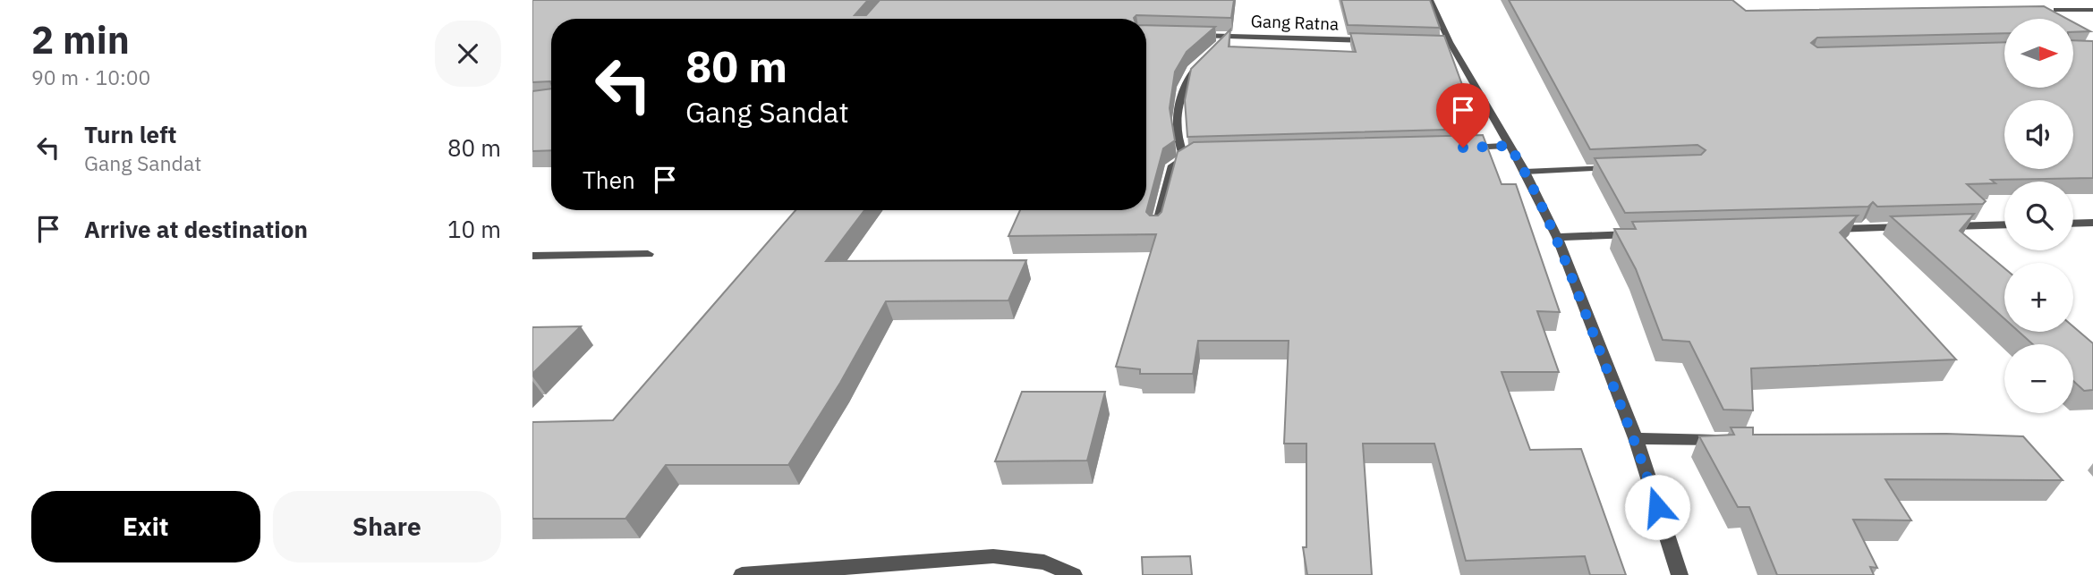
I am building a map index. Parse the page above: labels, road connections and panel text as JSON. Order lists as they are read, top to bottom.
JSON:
{
  "streets": {
    "street": ["Gang Ratna"]
  },
  "north": "right",
  "page": {
    "heading": ["2 min", "90 m · 10:00"],
    "map_buttons": ["+", "−"],
    "turn": ["80 m", "Gang Sandat"],
    "list": [
      {
        "name": "Turn left",
        "note": "Gang Sandat",
        "value": "80 m"
      },
      {
        "name": "Arrive at destination",
        "value": "10 m"
      }
    ],
    "then": "Then",
    "buttons": ["Exit", "Share"]
  }
}
